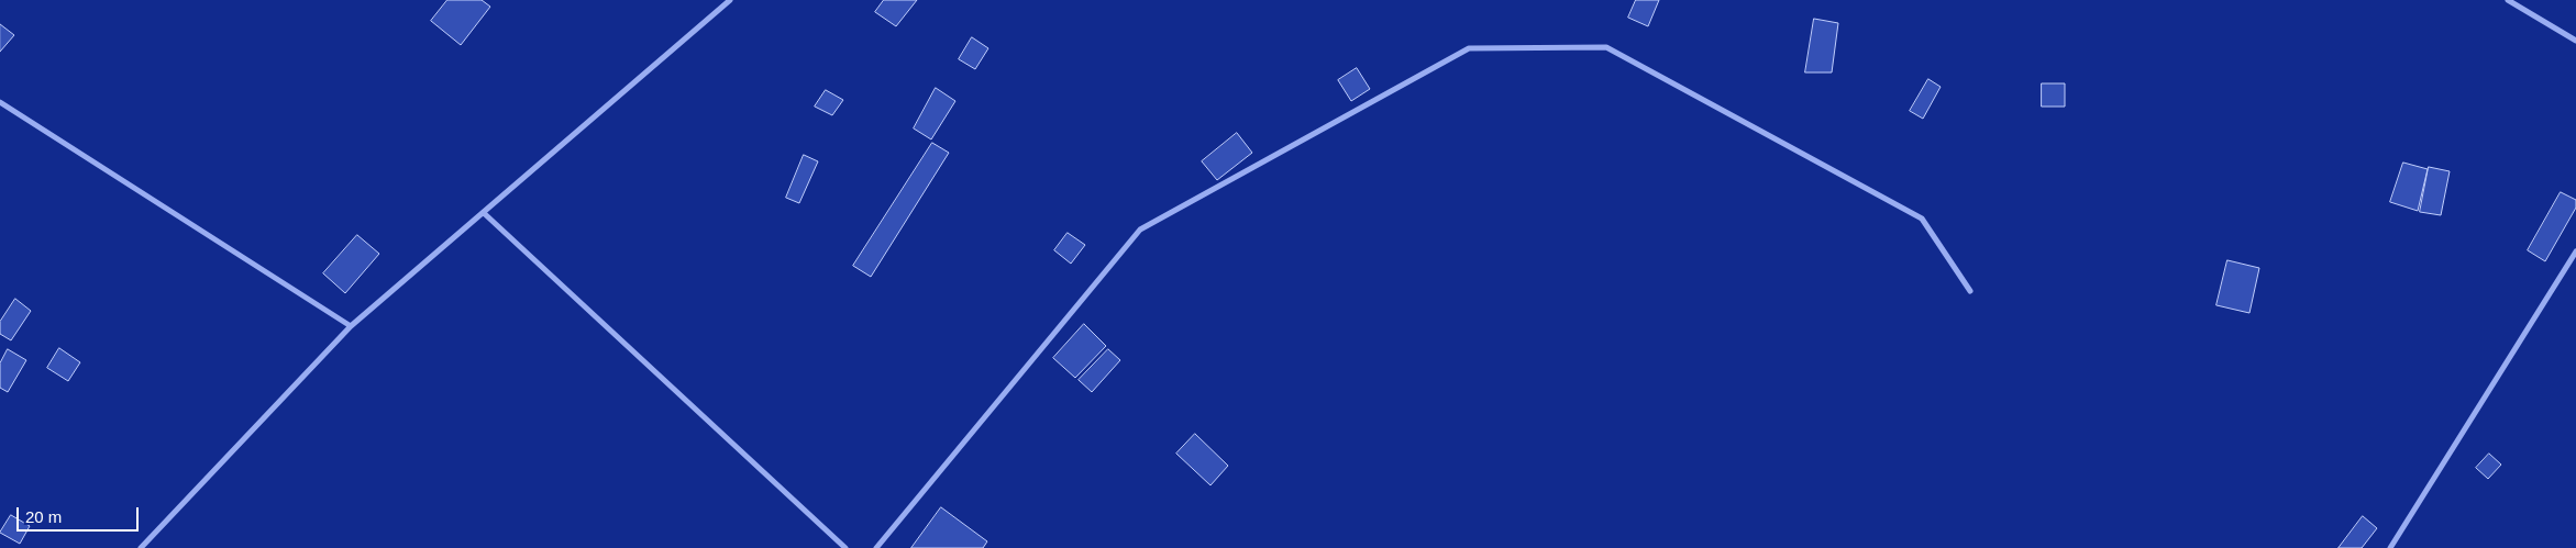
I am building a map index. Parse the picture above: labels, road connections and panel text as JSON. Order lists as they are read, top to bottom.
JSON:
{
  "scale_bar": "20 m"
}
